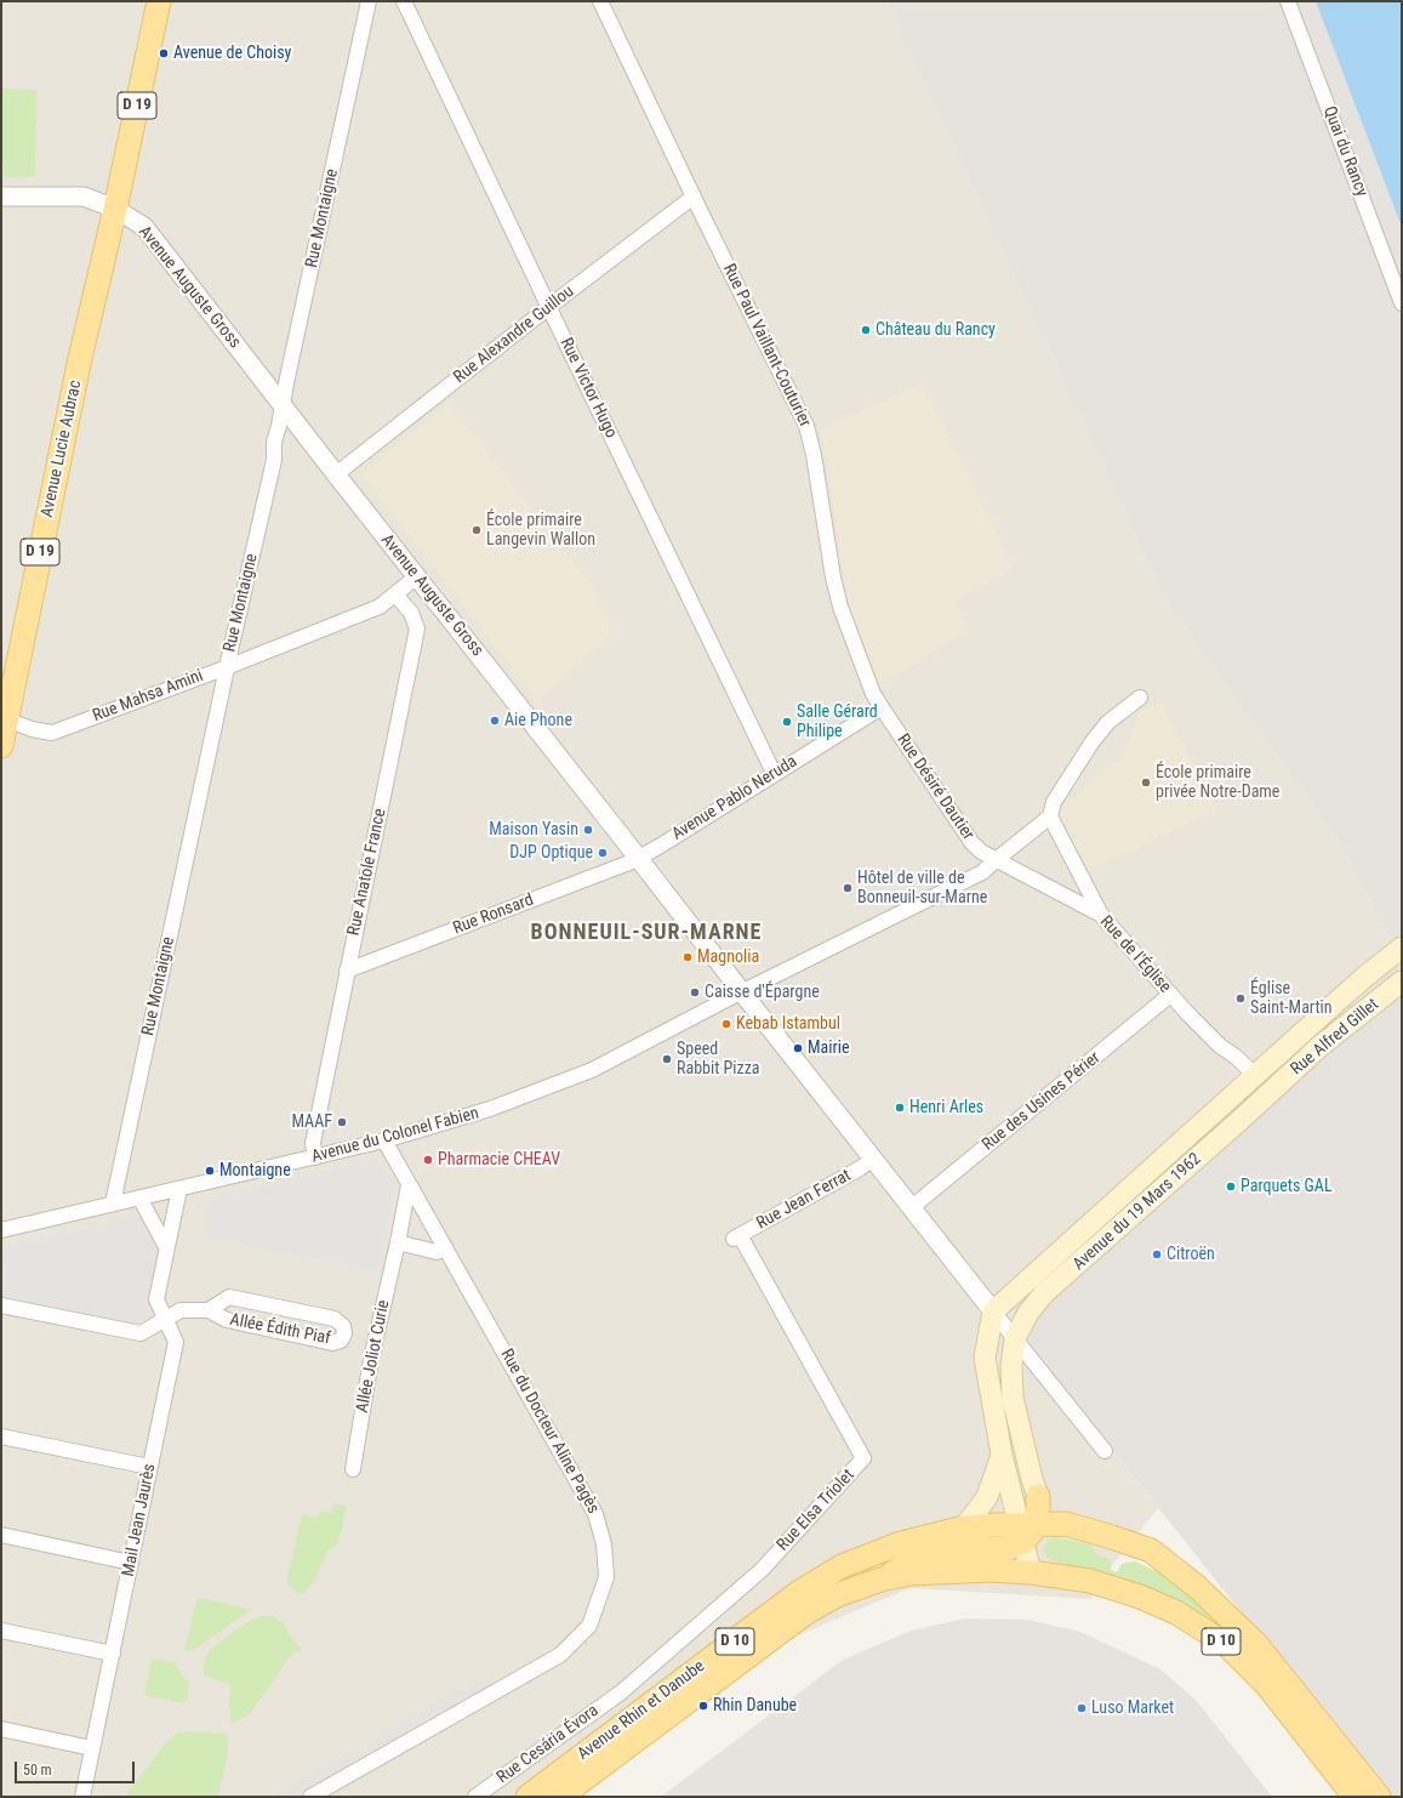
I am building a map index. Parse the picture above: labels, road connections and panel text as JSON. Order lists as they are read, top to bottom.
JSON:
{
  "streets": {
    "main road": [
      "D 19",
      "Avenue Lucie Aubrac",
      "Rue Alfred Gillet",
      "Avenue du 19 Mars 1962",
      "D 10",
      "Avenue Rhin et Danube"
    ],
    "street": [
      "Quai du Rancy",
      "Rue Montaigne",
      "Avenue Auguste Gross",
      "Rue Alexandre Guillou",
      "Rue Paul Vaillant-Couturier",
      "Rue Victor Hugo",
      "Rue Mahsa Amini",
      "Rue Désiré Dautier",
      "Avenue Pablo Neruda",
      "Rue Anatole France",
      "Rue Ronsard",
      "Rue de l'Église",
      "Rue des Usines Périer",
      "Avenue du Colonel Fabien",
      "Rue Jean Ferrat",
      "Allée Édith Piaf",
      "Allée Joliot Curie",
      "Rue du Docteur Aline Pagès",
      "Rue Elsa Triolet",
      "Mail Jean Jaurès",
      "Rue Cesária Évora"
    ]
  },
  "crossings": [
    ["D 19", "Avenue Auguste Gross"],
    ["D 19", "Avenue Lucie Aubrac"],
    ["Rue Montaigne", "Avenue Auguste Gross"],
    ["Rue Montaigne", "Rue Mahsa Amini"],
    ["Rue Montaigne", "Avenue du Colonel Fabien"],
    ["Avenue Auguste Gross", "Rue Alexandre Guillou"],
    ["Avenue Auguste Gross", "Avenue Lucie Aubrac"],
    ["Avenue Auguste Gross", "Rue Mahsa Amini"],
    ["Avenue Auguste Gross", "Avenue Pablo Neruda"],
    ["Avenue Auguste Gross", "Rue Ronsard"],
    ["Avenue Auguste Gross", "Rue des Usines Périer"],
    ["Avenue Auguste Gross", "Avenue du Colonel Fabien"],
    ["Avenue Auguste Gross", "Rue Jean Ferrat"],
    ["Avenue Auguste Gross", "Avenue du 19 Mars 1962"],
    ["Rue Alexandre Guillou", "Rue Paul Vaillant-Couturier"],
    ["Rue Alexandre Guillou", "Rue Victor Hugo"],
    ["Rue Paul Vaillant-Couturier", "Rue Désiré Dautier"],
    ["Rue Paul Vaillant-Couturier", "Avenue Pablo Neruda"],
    ["Rue Victor Hugo", "Avenue Pablo Neruda"],
    ["Avenue Lucie Aubrac", "Rue Mahsa Amini"],
    ["Rue Mahsa Amini", "Rue Anatole France"],
    ["Rue Désiré Dautier", "Avenue Pablo Neruda"],
    ["Rue Désiré Dautier", "Rue de l'Église"],
    ["Rue Désiré Dautier", "Avenue du Colonel Fabien"],
    ["Avenue Pablo Neruda", "Rue Ronsard"],
    ["Rue Anatole France", "Rue Ronsard"],
    ["Rue Anatole France", "Avenue du Colonel Fabien"],
    ["Rue de l'Église", "Rue Alfred Gillet"],
    ["Rue de l'Église", "Rue des Usines Périer"],
    ["Rue de l'Église", "Avenue du Colonel Fabien"],
    ["Rue de l'Église", "Avenue du 19 Mars 1962"],
    ["Rue Alfred Gillet", "Avenue du 19 Mars 1962"],
    ["Avenue du Colonel Fabien", "Rue du Docteur Aline Pagès"],
    ["Avenue du Colonel Fabien", "Mail Jean Jaurès"],
    ["Rue Jean Ferrat", "Rue Elsa Triolet"],
    ["Allée Joliot Curie", "Rue du Docteur Aline Pagès"],
    ["Rue Elsa Triolet", "Rue Cesária Évora"],
    ["D 10", "Avenue Rhin et Danube"]
  ],
  "districts": ["BONNEUIL-SUR-MARNE"],
  "places": [
    "Avenue de Choisy",
    "Château du Rancy",
    "École primaire Langevin Wallon",
    "Aie Phone",
    "Salle Gérard Philipe",
    "École primaire privée Notre-Dame",
    "Maison Yasin",
    "DJP Optique",
    "Hôtel de ville de Bonneuil-sur-Marne",
    "Magnolia",
    "Caisse d'Épargne",
    "Église Saint-Martin",
    "Kebab Istambul",
    "Mairie",
    "Speed Rabbit Pizza",
    "Henri Arles",
    "MAAF",
    "Pharmacie CHEAV",
    "Montaigne",
    "Parquets GAL",
    "Citroën",
    "Rhin Danube",
    "Luso Market"
  ],
  "scale_bar": "50 m"
}
